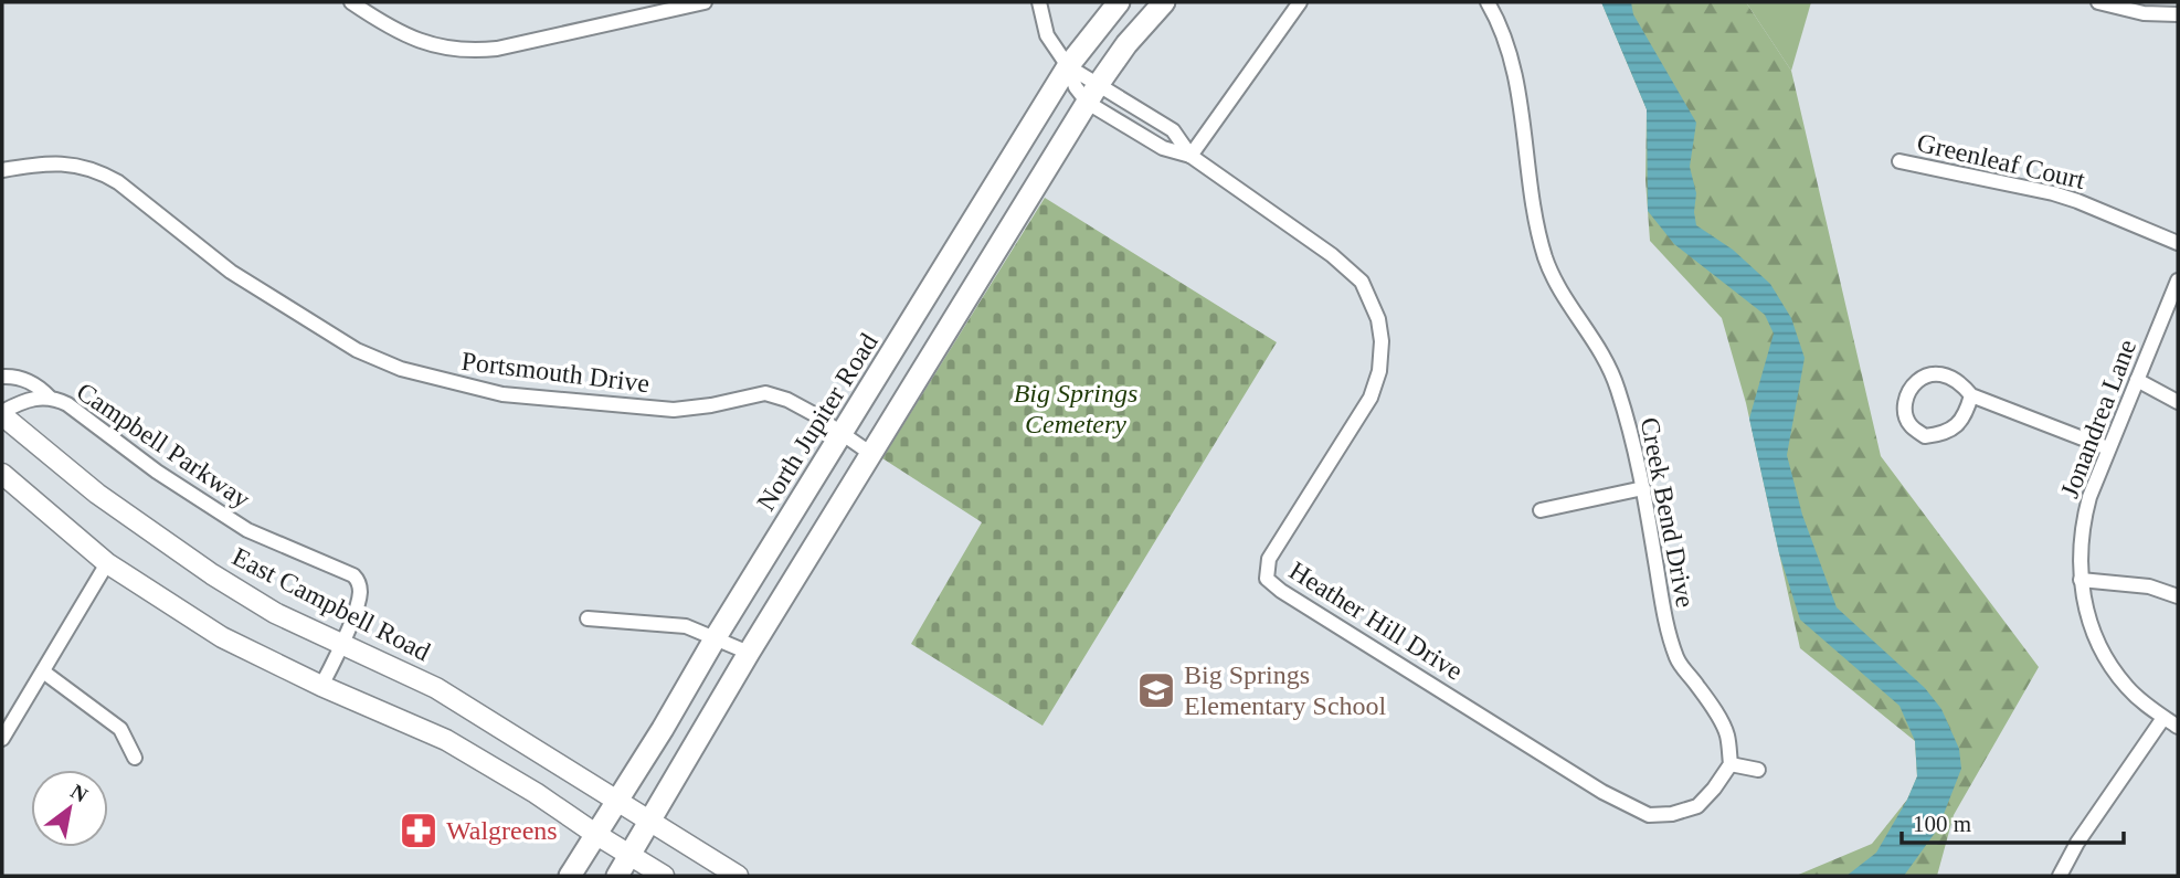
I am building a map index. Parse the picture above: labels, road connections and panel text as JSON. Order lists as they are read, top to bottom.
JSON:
{
  "streets": {
    "main road": ["North Jupiter Road", "East Campbell Road"],
    "street": [
      "Greenleaf Court",
      "Portsmouth Drive",
      "Jonandrea Lane",
      "Campbell Parkway",
      "Creek Bend Drive",
      "Heather Hill Drive"
    ]
  },
  "crossings": [
    ["Portsmouth Drive", "North Jupiter Road"],
    ["North Jupiter Road", "East Campbell Road"],
    ["North Jupiter Road", "Heather Hill Drive"],
    ["Campbell Parkway", "East Campbell Road"],
    ["Creek Bend Drive", "Heather Hill Drive"]
  ],
  "parks": ["Big Springs Cemetery"],
  "places": {
    "school or university": ["Big Springs Elementary School"],
    "pharmacy": ["Walgreens"]
  },
  "scale_bar": "100 m",
  "north": "top right"
}
